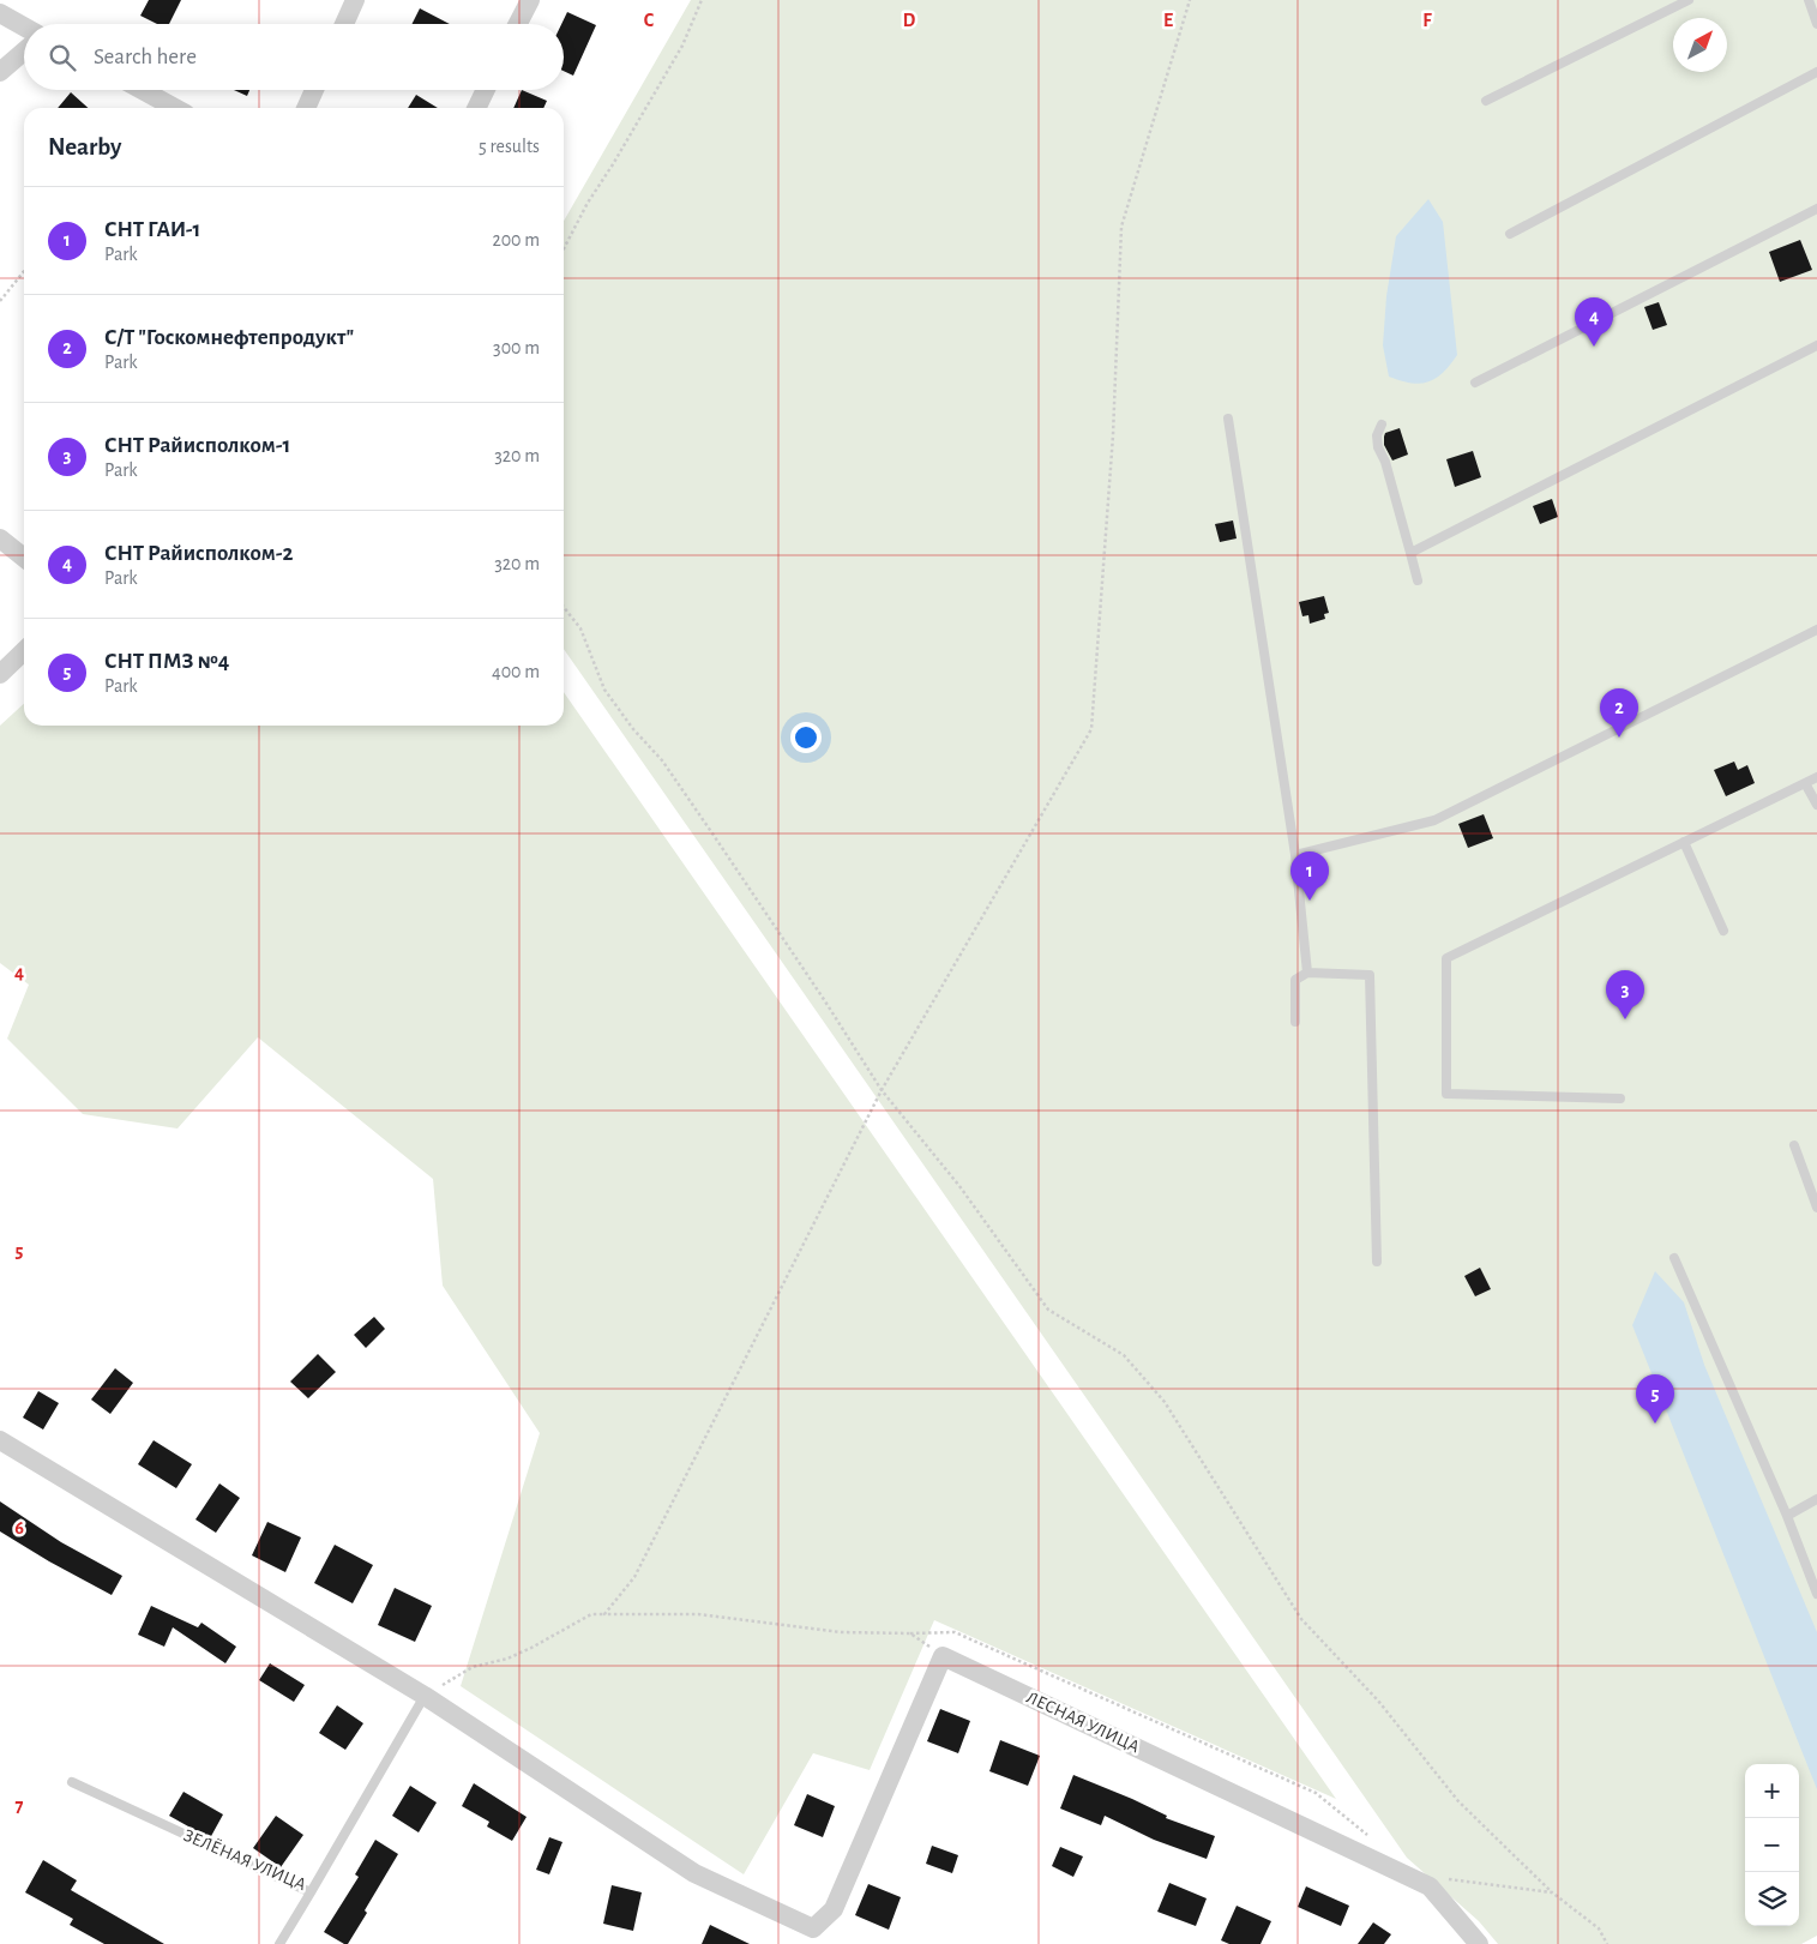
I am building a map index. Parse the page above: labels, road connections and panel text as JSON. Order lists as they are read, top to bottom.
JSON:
{
  "streets": {
    "street": ["ЛЕСНАЯ УЛИЦА"],
    "lane": ["ЗЕЛЁНАЯ УЛИЦА"]
  },
  "north": "top right",
  "page": {
    "search": "Search here",
    "heading": ["Nearby", "5 results"],
    "list": [
      {
        "mark": "1",
        "name": "СНТ ГАИ-1",
        "note": "Park",
        "value": "200 m"
      },
      {
        "mark": "2",
        "name": "С/Т \"Госкомнефтепродукт\"",
        "note": "Park",
        "value": "300 m"
      },
      {
        "mark": "3",
        "name": "СНТ Райисполком-1",
        "note": "Park",
        "value": "320 m"
      },
      {
        "mark": "4",
        "name": "СНТ Райисполком-2",
        "note": "Park",
        "value": "320 m"
      },
      {
        "mark": "5",
        "name": "СНТ ПМЗ №4",
        "note": "Park",
        "value": "400 m"
      }
    ],
    "pins": [
      "4",
      "2",
      "1",
      "3",
      "5"
    ],
    "map_buttons": ["+", "−"]
  },
  "grid": {
    "columns": [
      "C",
      "D",
      "E",
      "F"
    ],
    "rows": [
      "4",
      "5",
      "6",
      "7"
    ]
  }
}
